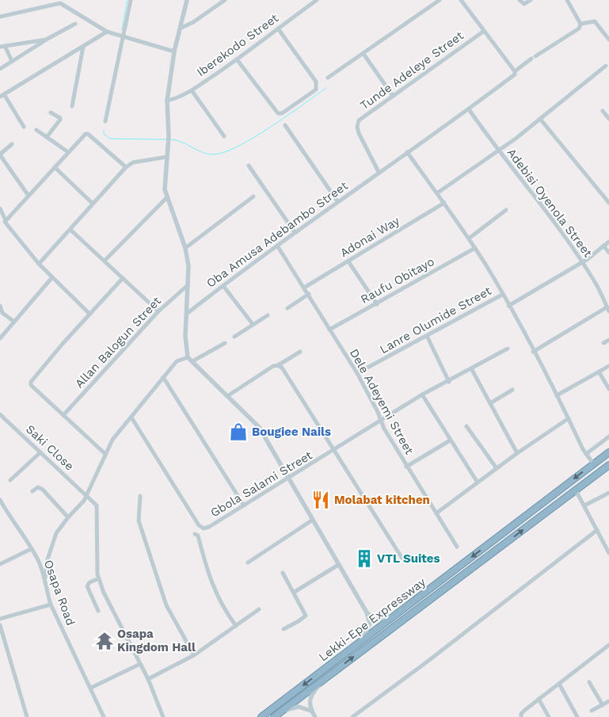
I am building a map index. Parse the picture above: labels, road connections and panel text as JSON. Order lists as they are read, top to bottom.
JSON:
{
  "streets": {
    "highway": ["Lekki-Epe Expressway"],
    "street": [
      "Iberekodo Street",
      "Tunde Adeleye Street",
      "Adebisi Oyenola Street",
      "Oba Amusa Adebambo Street",
      "Adonai Way",
      "Raufu Obitayo",
      "Lanre Olumide Street",
      "Allan Balogun Street",
      "Dele Adeyemi Street",
      "Saki Close",
      "Gbola Salami Street",
      "Osapa Road"
    ]
  },
  "crossings": [
    ["Tunde Adeleye Street", "Oba Amusa Adebambo Street"],
    ["Adebisi Oyenola Street", "Oba Amusa Adebambo Street"],
    ["Oba Amusa Adebambo Street", "Dele Adeyemi Street"],
    ["Adonai Way", "Dele Adeyemi Street"],
    ["Raufu Obitayo", "Dele Adeyemi Street"],
    ["Lanre Olumide Street", "Dele Adeyemi Street"],
    ["Dele Adeyemi Street", "Gbola Salami Street"]
  ],
  "places": {
    "shop": ["Bougiee Nails"],
    "restaurant": ["Molabat kitchen"],
    "building": ["VTL Suites"],
    "temple": ["Osapa Kingdom Hall"]
  }
}
